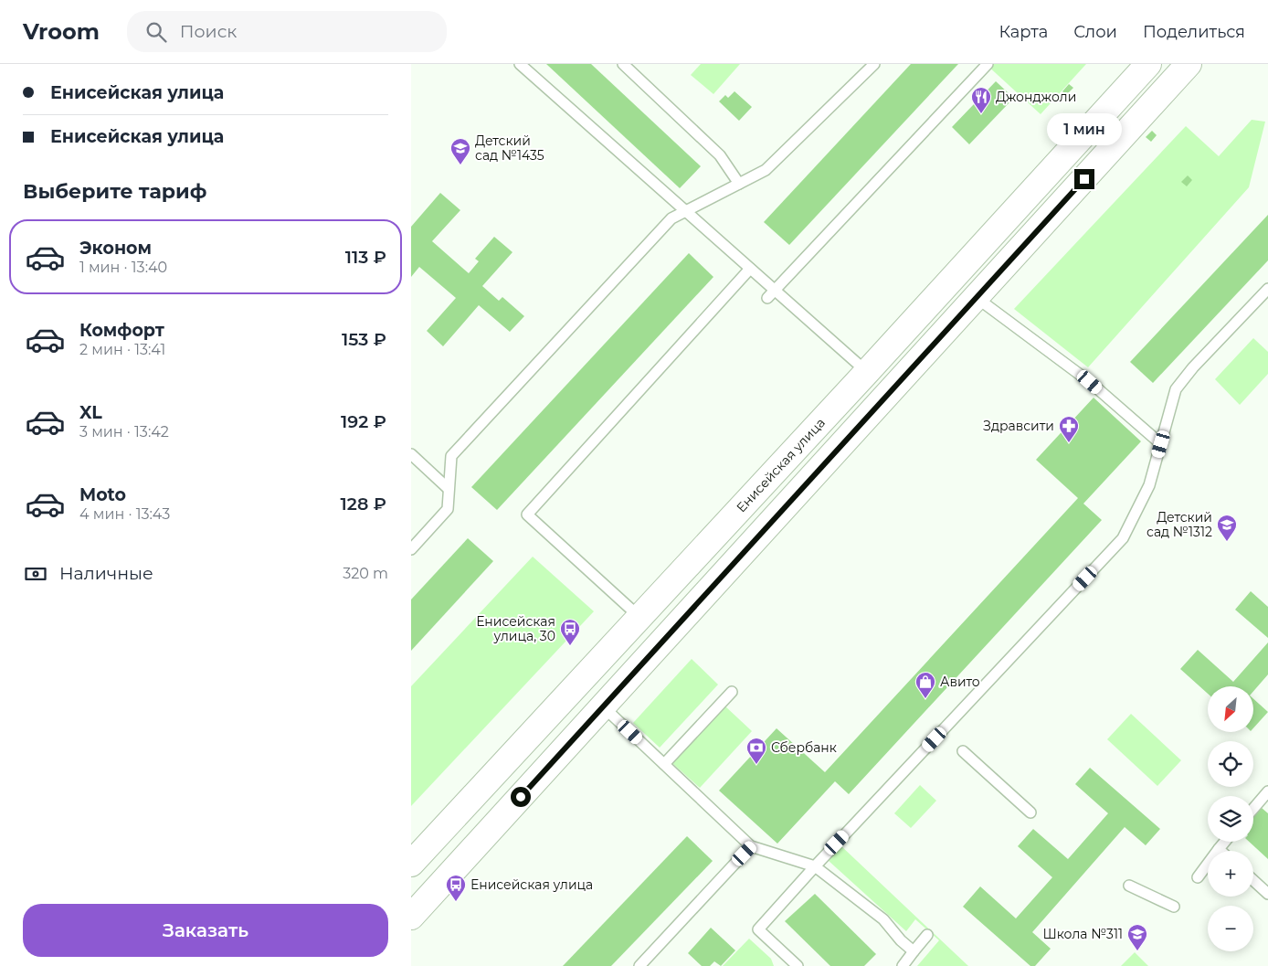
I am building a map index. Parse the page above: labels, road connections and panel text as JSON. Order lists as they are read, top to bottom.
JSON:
{
  "streets": {
    "main road": ["Енисейская улица"]
  },
  "places": {
    "restaurant": ["Джонджоли"],
    "school or university": ["Детский сад №1435", "Детский сад №1312", "Школа №311"],
    "pharmacy": ["Здравсити"],
    "bus stop": ["Енисейская улица, 30", "Енисейская улица"],
    "shop": ["Авито"],
    "bank": ["Сбербанк"]
  },
  "north": "bottom left",
  "page": {
    "header": "Vroom",
    "search": "Поиск",
    "nav": ["Карта", "Слои", "Поделиться"],
    "banner": ["Енисейская улица", "Енисейская улица"],
    "bubble": "1 мин",
    "heading": "Выберите тариф",
    "list": [
      {
        "name": "Эконом",
        "note": "1 мин · 13:40",
        "value": "113 ₽"
      },
      {
        "name": "Комфорт",
        "note": "2 мин · 13:41",
        "value": "153 ₽"
      },
      {
        "name": "XL",
        "note": "3 мин · 13:42",
        "value": "192 ₽"
      },
      {
        "name": "Moto",
        "note": "4 мин · 13:43",
        "value": "128 ₽"
      }
    ],
    "pay": ["Наличные", "320 m"],
    "map_buttons": ["+", "−"],
    "buttons": "Заказать"
  }
}
